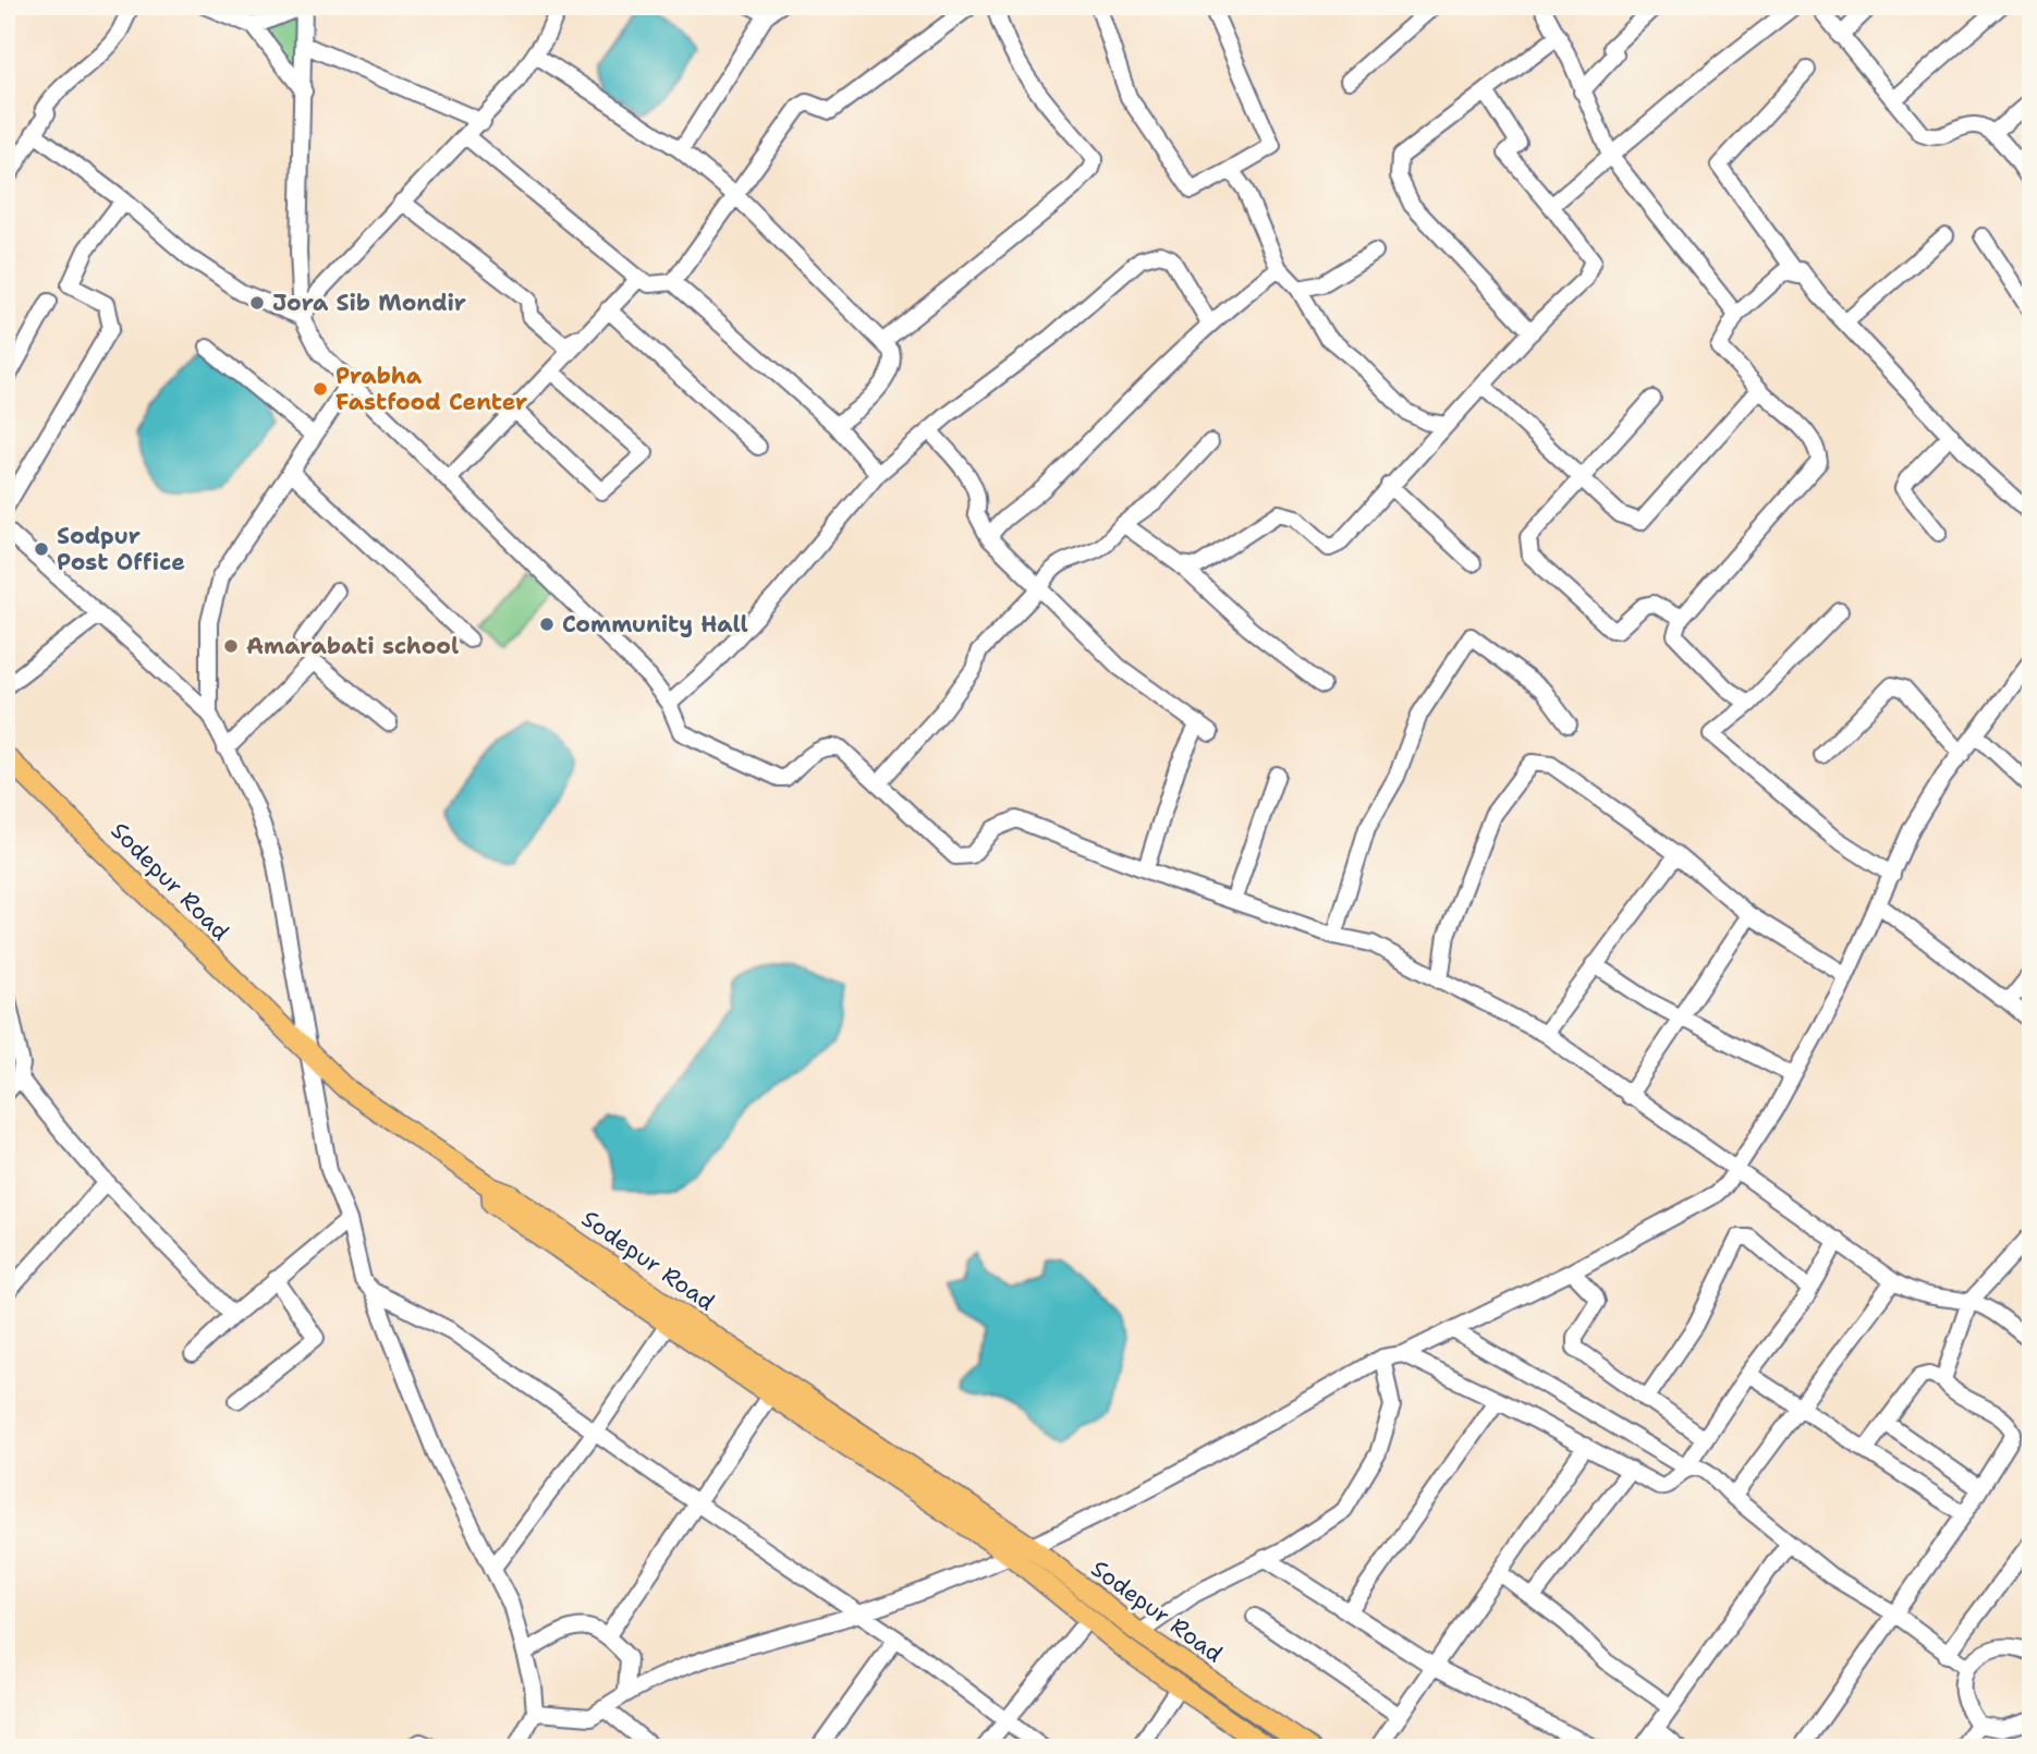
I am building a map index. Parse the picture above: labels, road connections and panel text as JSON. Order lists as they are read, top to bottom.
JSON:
{
  "streets": {
    "main road": ["Sodepur Road"]
  },
  "places": [
    "Jora Sib Mondir",
    "Prabha Fastfood Center",
    "Sodpur Post Office",
    "Community Hall",
    "Amarabati school"
  ]
}
